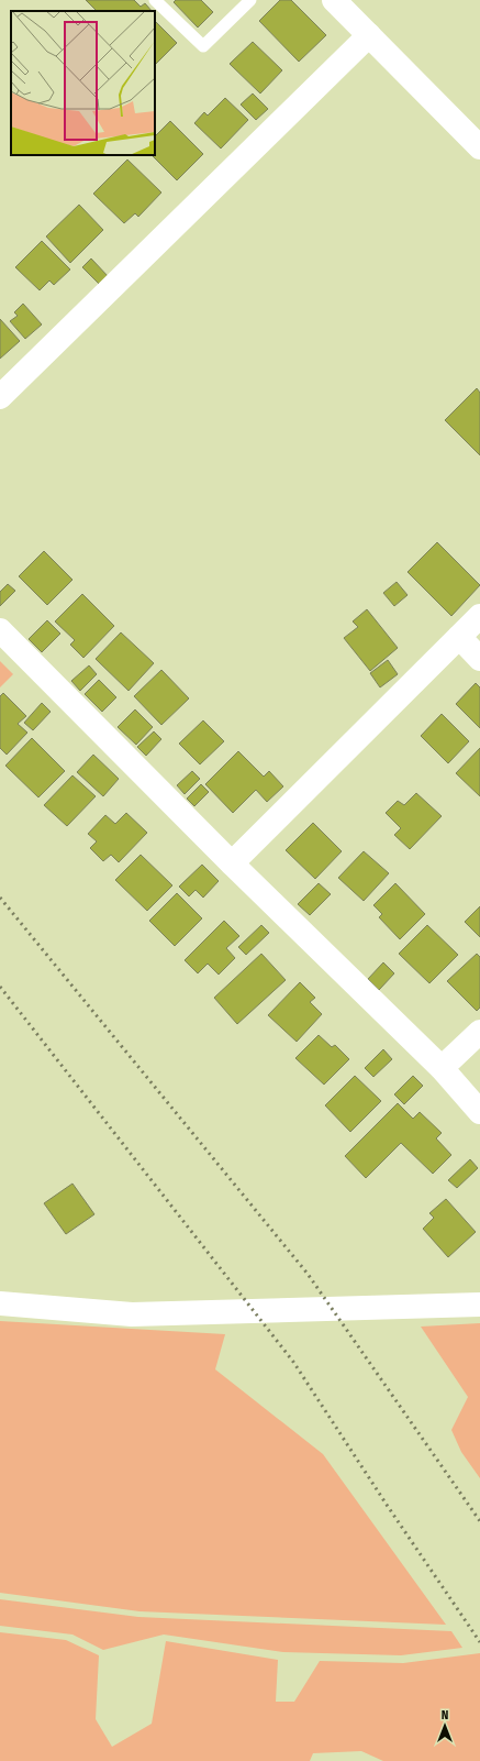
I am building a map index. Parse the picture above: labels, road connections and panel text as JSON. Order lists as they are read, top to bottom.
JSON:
{
  "north": "top"
}
